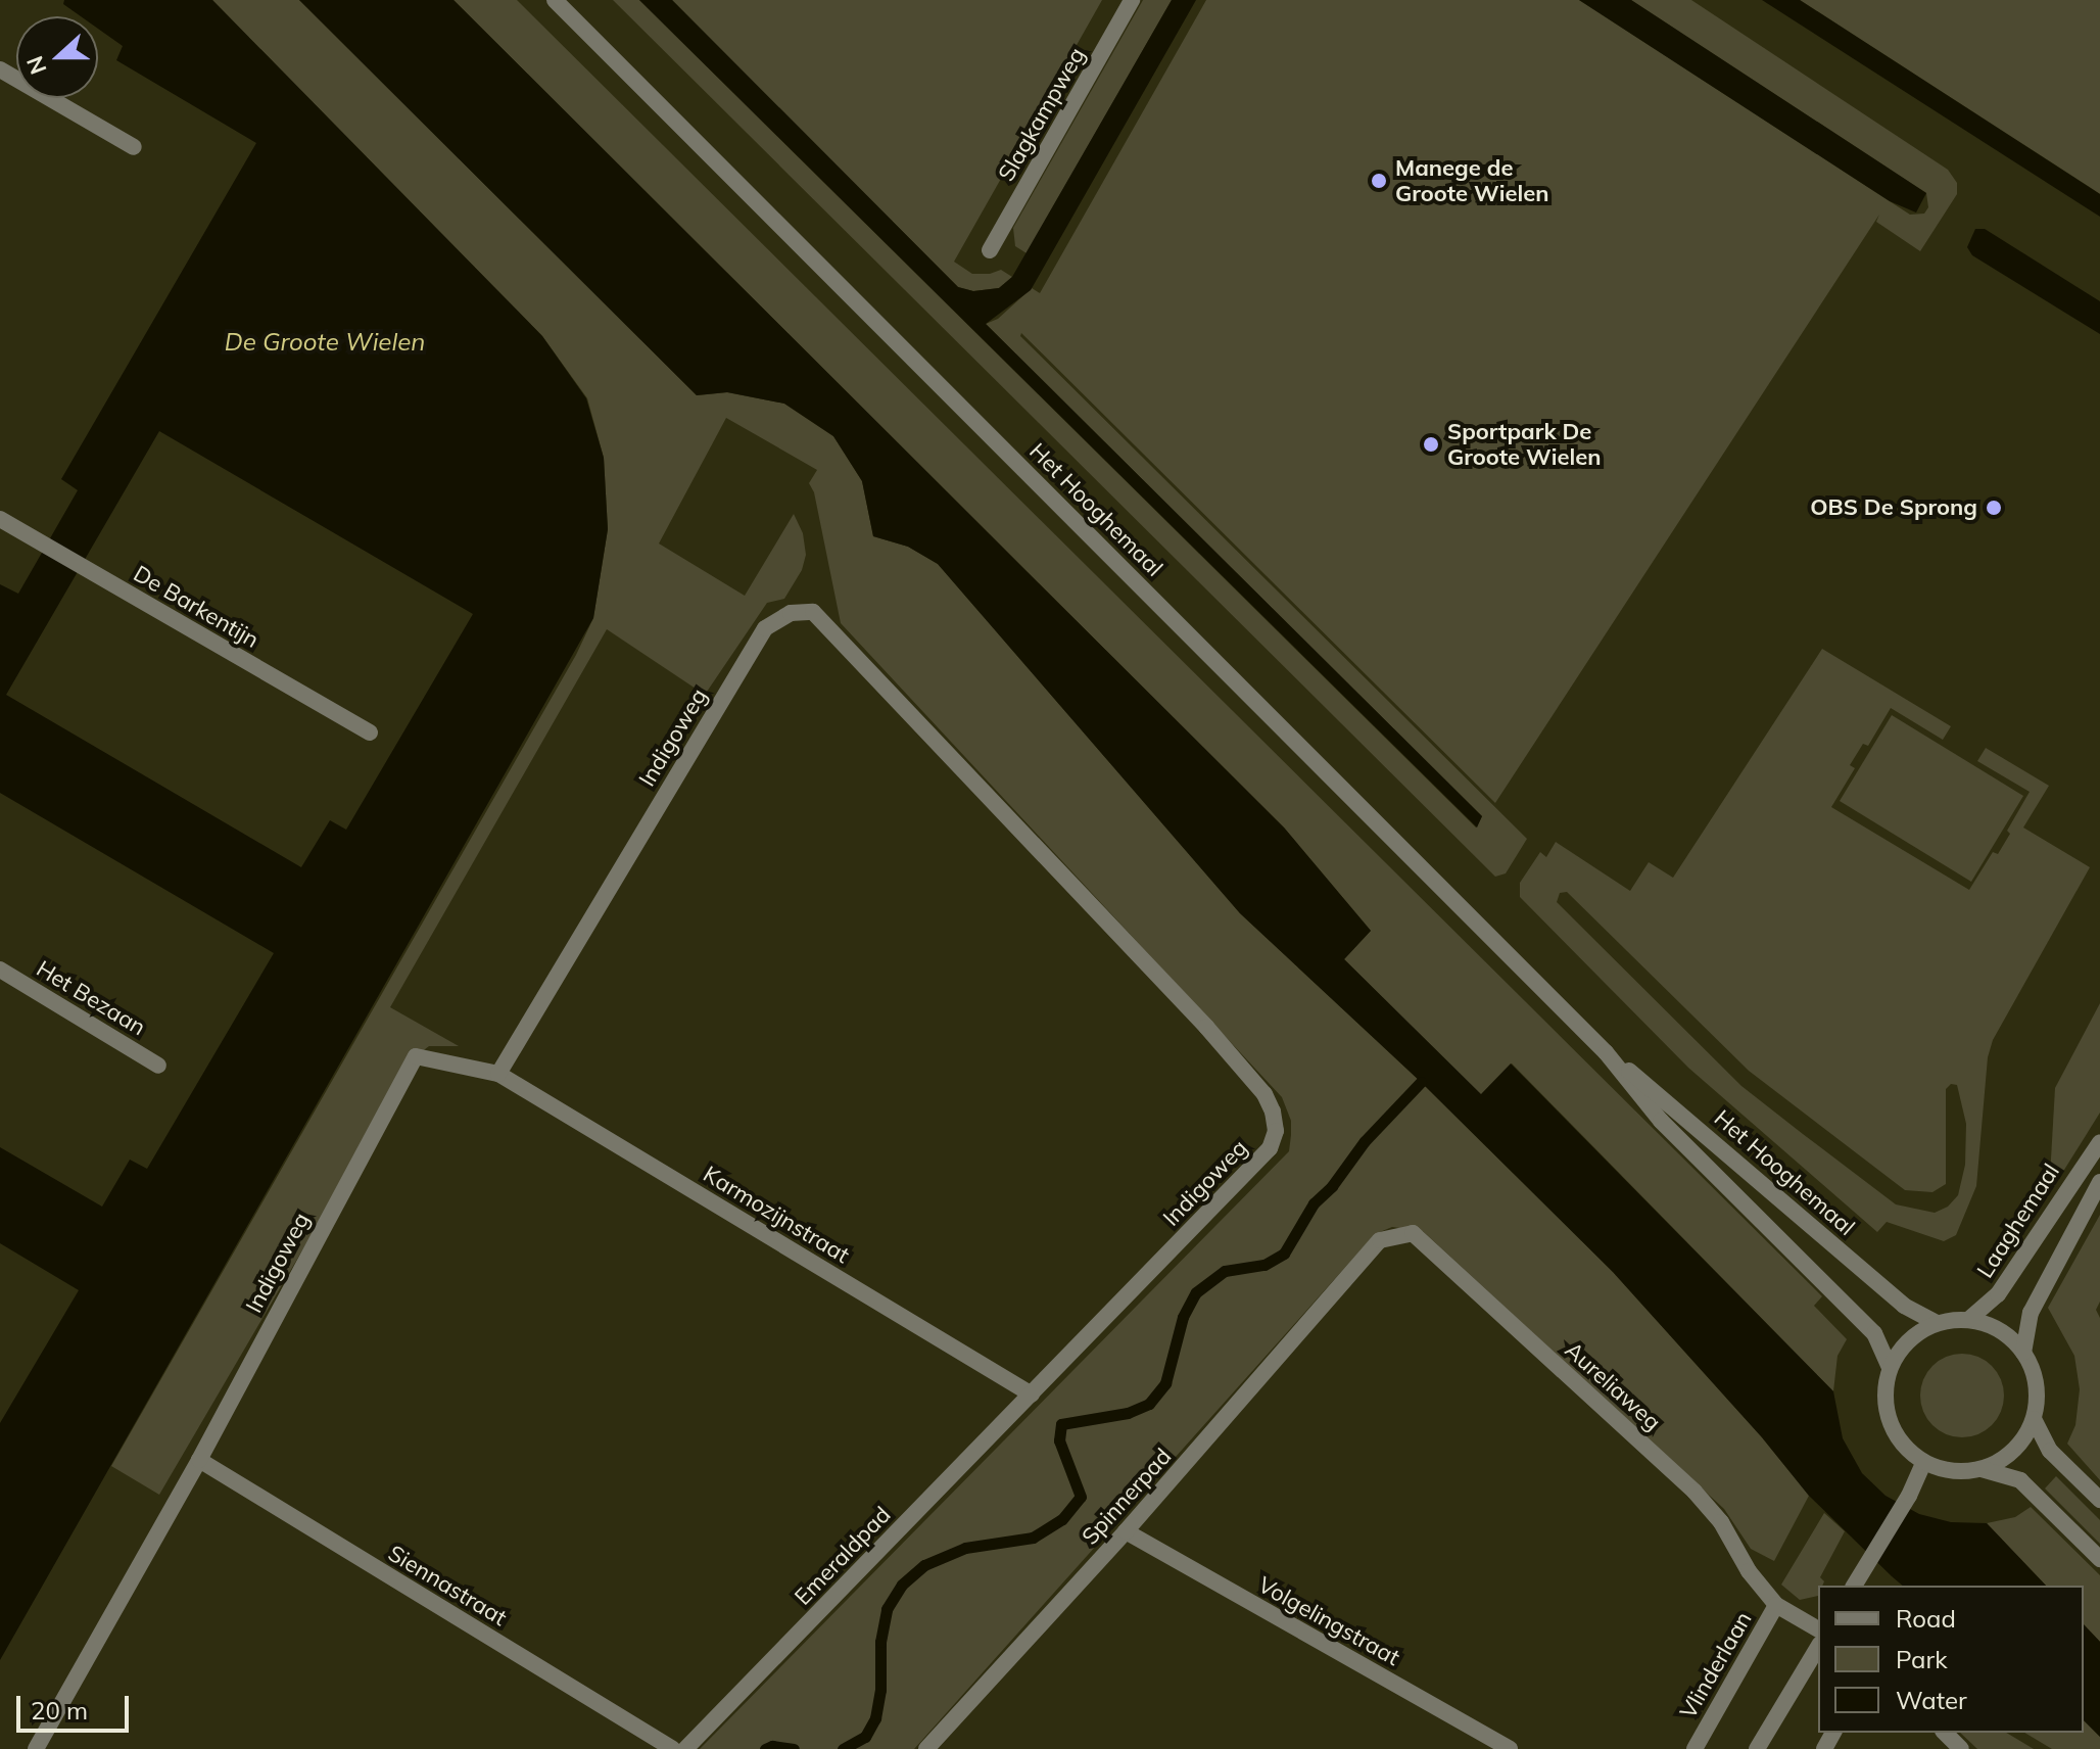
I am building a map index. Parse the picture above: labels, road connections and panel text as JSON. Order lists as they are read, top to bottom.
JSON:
{
  "streets": {
    "street": [
      "Slagkampweg",
      "Het Hooghemaal",
      "De Barkentijn",
      "Indigoweg",
      "Het Bezaan",
      "Karmozijnstraat",
      "Laaghemaal",
      "Aureliaweg",
      "Spinnerpad",
      "Emeraldpad",
      "Siennastraat",
      "Volgelingstraat",
      "Vlinderlaan"
    ]
  },
  "crossings": [
    ["Het Hooghemaal", "Laaghemaal"],
    ["Indigoweg", "Karmozijnstraat"],
    ["Indigoweg", "Emeraldpad"],
    ["Indigoweg", "Siennastraat"],
    ["Karmozijnstraat", "Emeraldpad"],
    ["Aureliaweg", "Spinnerpad"],
    ["Aureliaweg", "Vlinderlaan"],
    ["Spinnerpad", "Volgelingstraat"]
  ],
  "water": ["De Groote Wielen"],
  "places": ["Manege de Groote Wielen", "Sportpark De Groote Wielen", "OBS De Sprong"],
  "legend": ["Road", "Park", "Water"],
  "scale_bar": "20 m",
  "north": "left"
}
